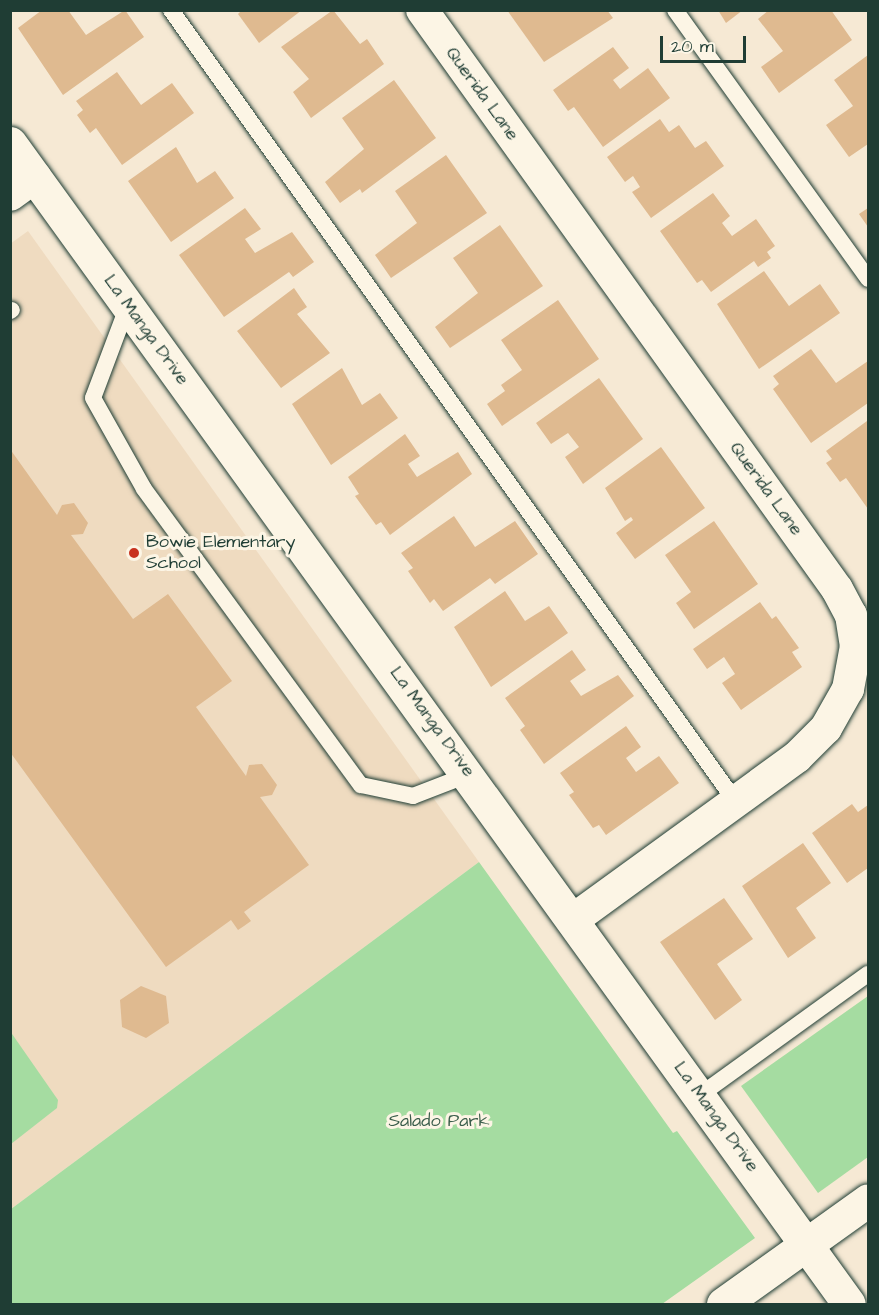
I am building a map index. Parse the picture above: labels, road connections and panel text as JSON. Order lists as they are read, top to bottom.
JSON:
{
  "streets": {
    "street": ["Querida Lane", "La Manga Drive"]
  },
  "crossings": [
    ["Querida Lane", "La Manga Drive"]
  ],
  "parks": ["Salado Park"],
  "places": ["Bowie Elementary School"],
  "scale_bar": "20 m"
}
